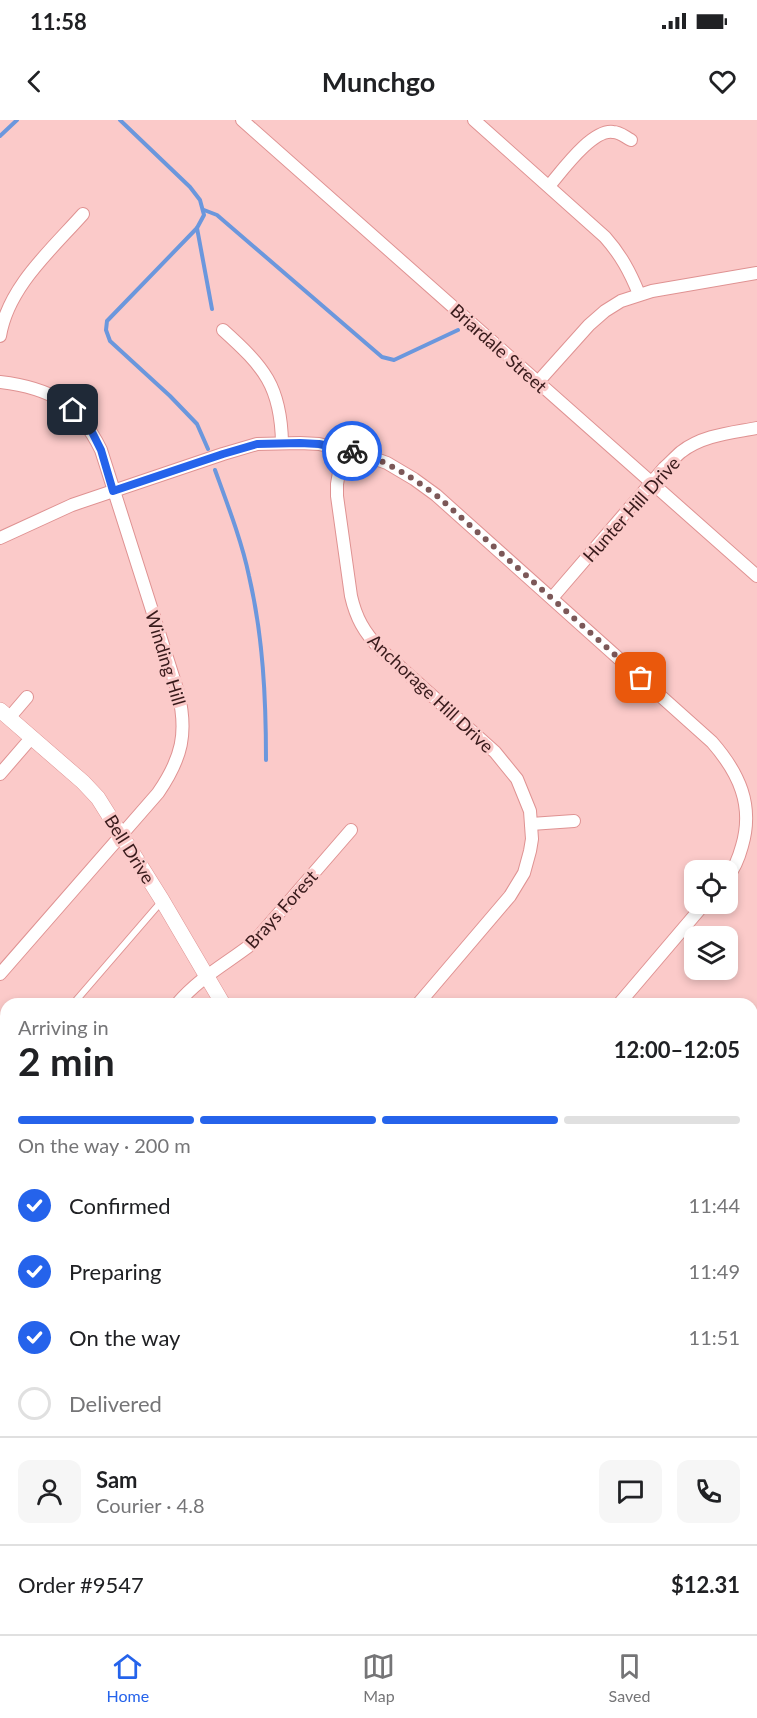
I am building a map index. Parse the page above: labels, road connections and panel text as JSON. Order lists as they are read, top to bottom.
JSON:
{
  "streets": {
    "street": [
      "Briardale Street",
      "Hunter Hill Drive",
      "Winding Hill",
      "Anchorage Hill Drive",
      "Bell Drive",
      "Brays Forest"
    ]
  },
  "crossings": [
    ["Briardale Street", "Hunter Hill Drive"],
    ["Winding Hill", "Bell Drive"],
    ["Bell Drive", "Brays Forest"]
  ],
  "page": {
    "status": "11:58",
    "header": "Munchgo",
    "heading": ["2 min", "Arriving in", "12:00–12:05"],
    "panel": [
      "Sam",
      "Courier · 4.8",
      "Order #9547",
      "$12.31"
    ],
    "bar": "On the way · 200 m",
    "list": [
      ["Confirmed", "11:44"],
      ["Preparing", "11:49"],
      ["On the way", "11:51"],
      "Delivered"
    ],
    "tabs": ["Home", "Map", "Saved"]
  }
}
